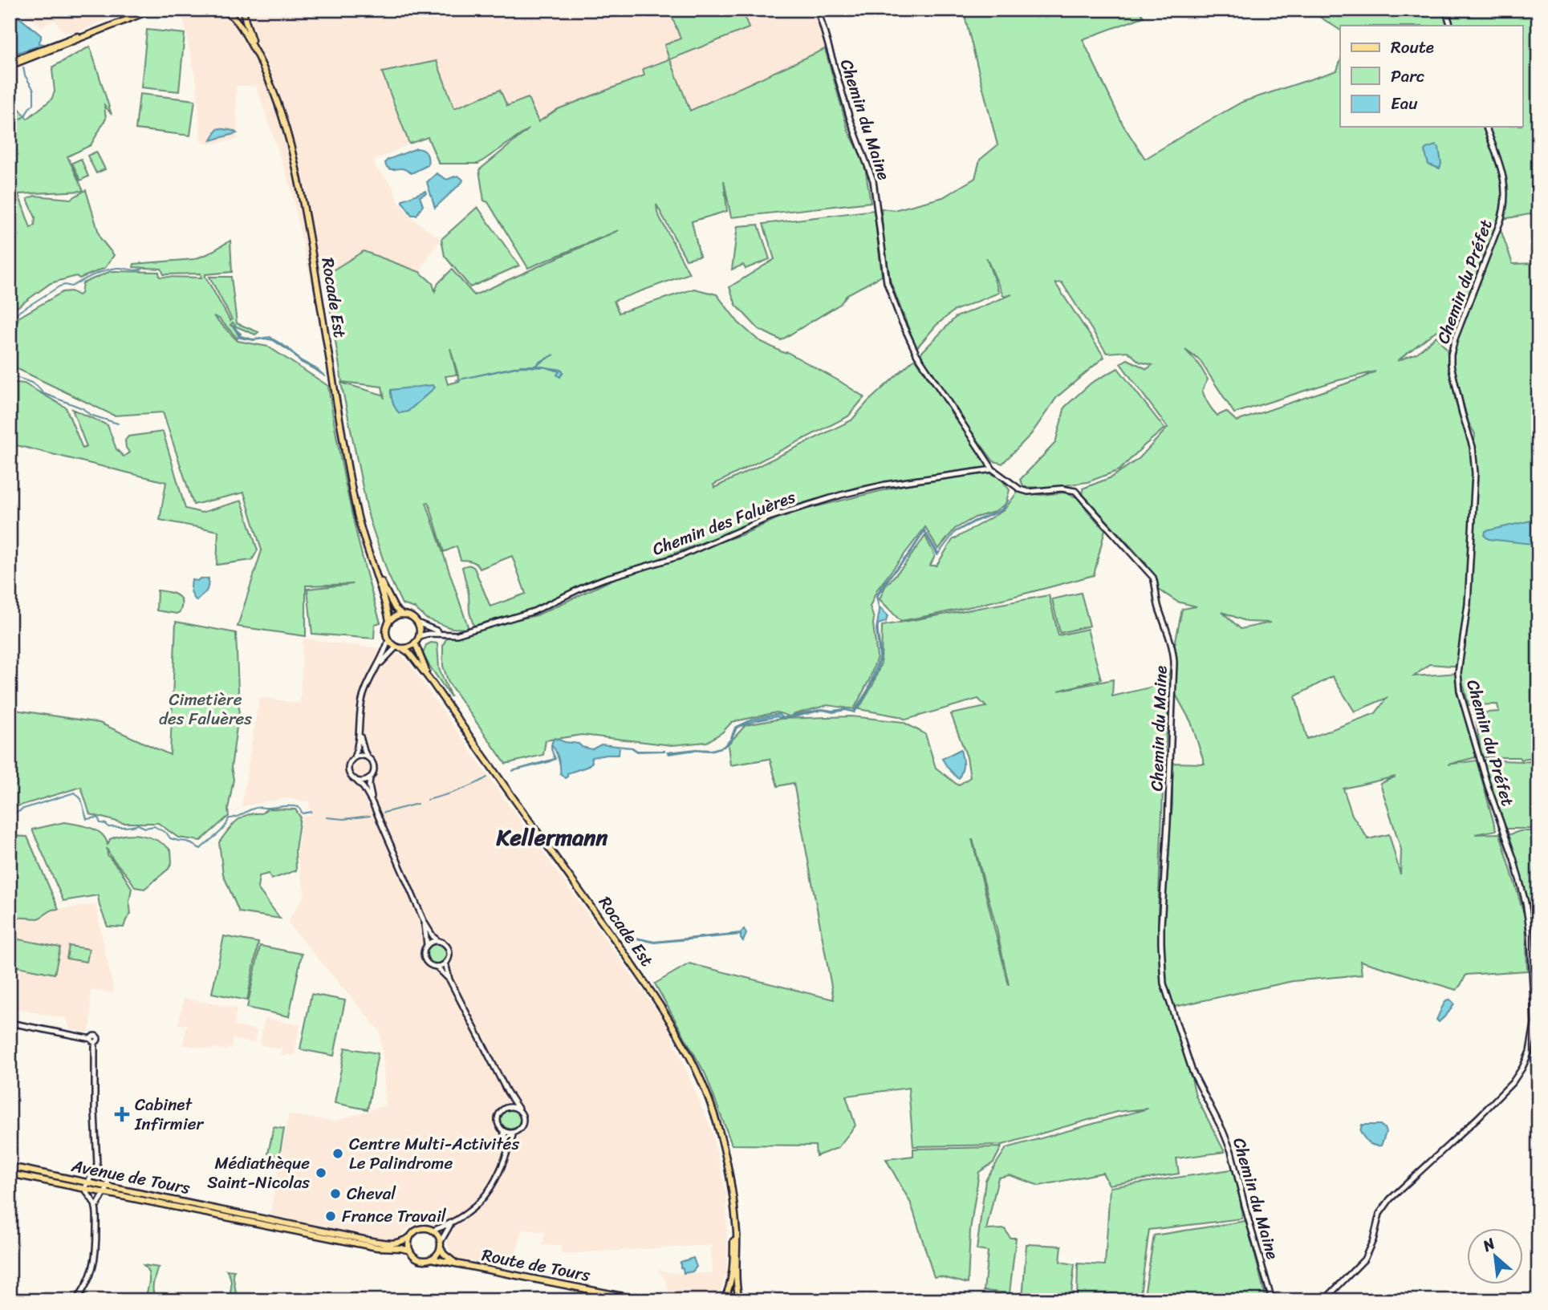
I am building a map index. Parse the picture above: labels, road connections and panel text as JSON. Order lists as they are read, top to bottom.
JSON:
{
  "streets": {
    "main road": ["Rocade Est", "Avenue de Tours", "Route de Tours"],
    "street": ["Chemin du Maine", "Chemin du Préfet", "Chemin des Faluères"]
  },
  "crossings": [
    ["Chemin du Maine", "Chemin des Faluères"],
    ["Rocade Est", "Chemin des Faluères"],
    ["Avenue de Tours", "Route de Tours"]
  ],
  "districts": ["Kellermann"],
  "parks": ["Cimetière des Faluères"],
  "places": {
    "health": ["Cabinet Infirmier"],
    "other": [
      "Centre Multi-Activités Le Palindrome",
      "Médiathèque Saint-Nicolas",
      "Cheval",
      "France Travail"
    ]
  },
  "legend": ["Route", "Parc", "Eau"],
  "north": "top left"
}
